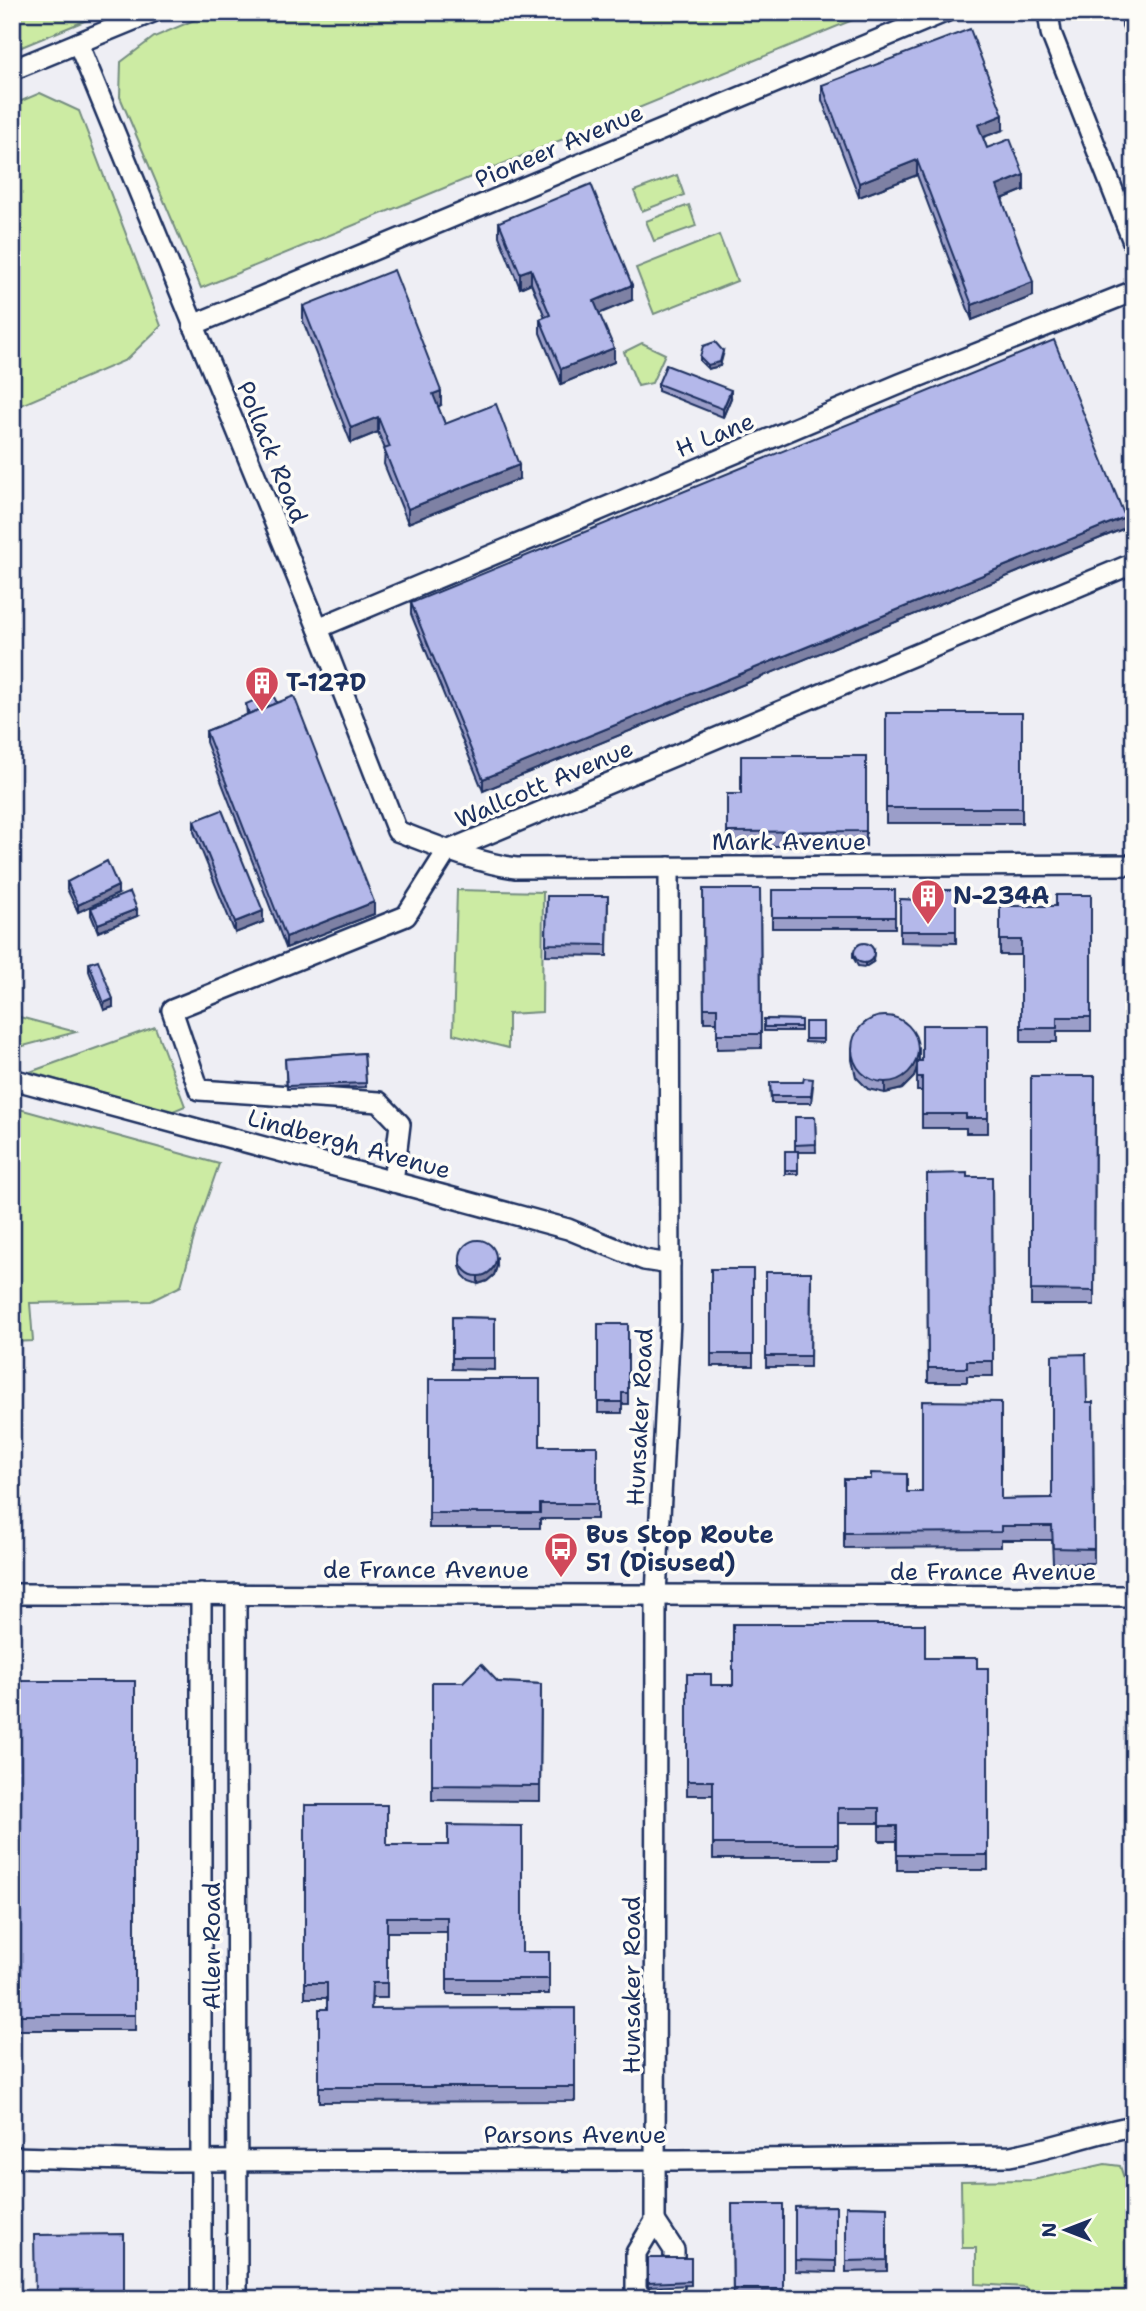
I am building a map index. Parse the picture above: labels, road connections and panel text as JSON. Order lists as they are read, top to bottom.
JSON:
{
  "streets": {
    "street": [
      "Pioneer Avenue",
      "H Lane",
      "Pollack Road",
      "Wallcott Avenue",
      "Mark Avenue",
      "Lindbergh Avenue",
      "Hunsaker Road",
      "de France Avenue",
      "Allen Road",
      "Parsons Avenue"
    ]
  },
  "crossings": [
    ["Pioneer Avenue", "Pollack Road"],
    ["H Lane", "Pollack Road"],
    ["Pollack Road", "Wallcott Avenue"],
    ["Pollack Road", "Mark Avenue"],
    ["Wallcott Avenue", "Mark Avenue"],
    ["Wallcott Avenue", "Lindbergh Avenue"],
    ["Mark Avenue", "Hunsaker Road"],
    ["Lindbergh Avenue", "Hunsaker Road"],
    ["Hunsaker Road", "de France Avenue"],
    ["Hunsaker Road", "Parsons Avenue"],
    ["de France Avenue", "Allen Road"],
    ["Allen Road", "Parsons Avenue"]
  ],
  "places": {
    "building": ["T-127D", "N-234A"],
    "bus stop": ["Bus Stop Route 51 (Disused)"]
  },
  "north": "left"
}
